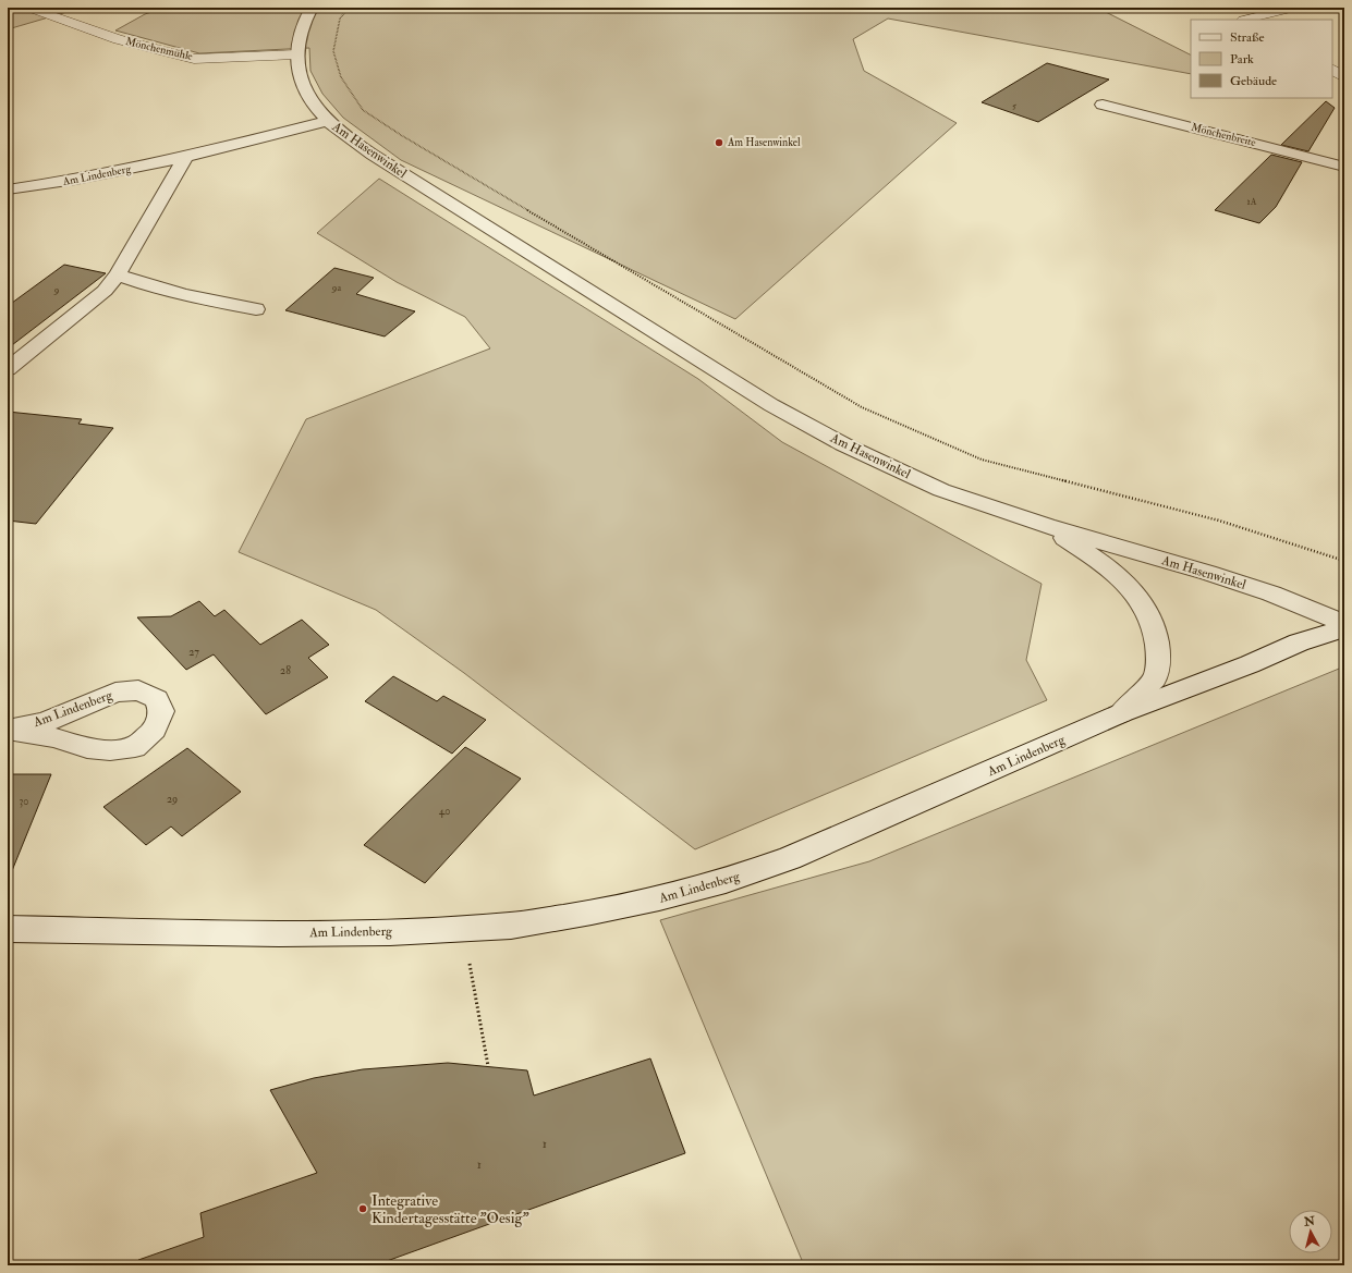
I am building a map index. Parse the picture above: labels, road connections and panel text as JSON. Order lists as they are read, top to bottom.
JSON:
{
  "streets": {
    "street": ["Mönchenbreite", "Am Hasenwinkel", "Am Lindenberg"],
    "lane": ["Mönchenmühle"]
  },
  "crossings": [
    ["Mönchenmühle", "Am Hasenwinkel"],
    ["Am Hasenwinkel", "Am Lindenberg"]
  ],
  "places": ["Am Hasenwinkel", "Integrative Kindertagesstätte \"Oesig\""],
  "house_numbers": [
    "5",
    "1A",
    "9a",
    "9",
    "27",
    "28",
    "29",
    "30",
    "40",
    "1",
    "1"
  ],
  "legend": ["Straße", "Park", "Gebäude"],
  "north": "top"
}
